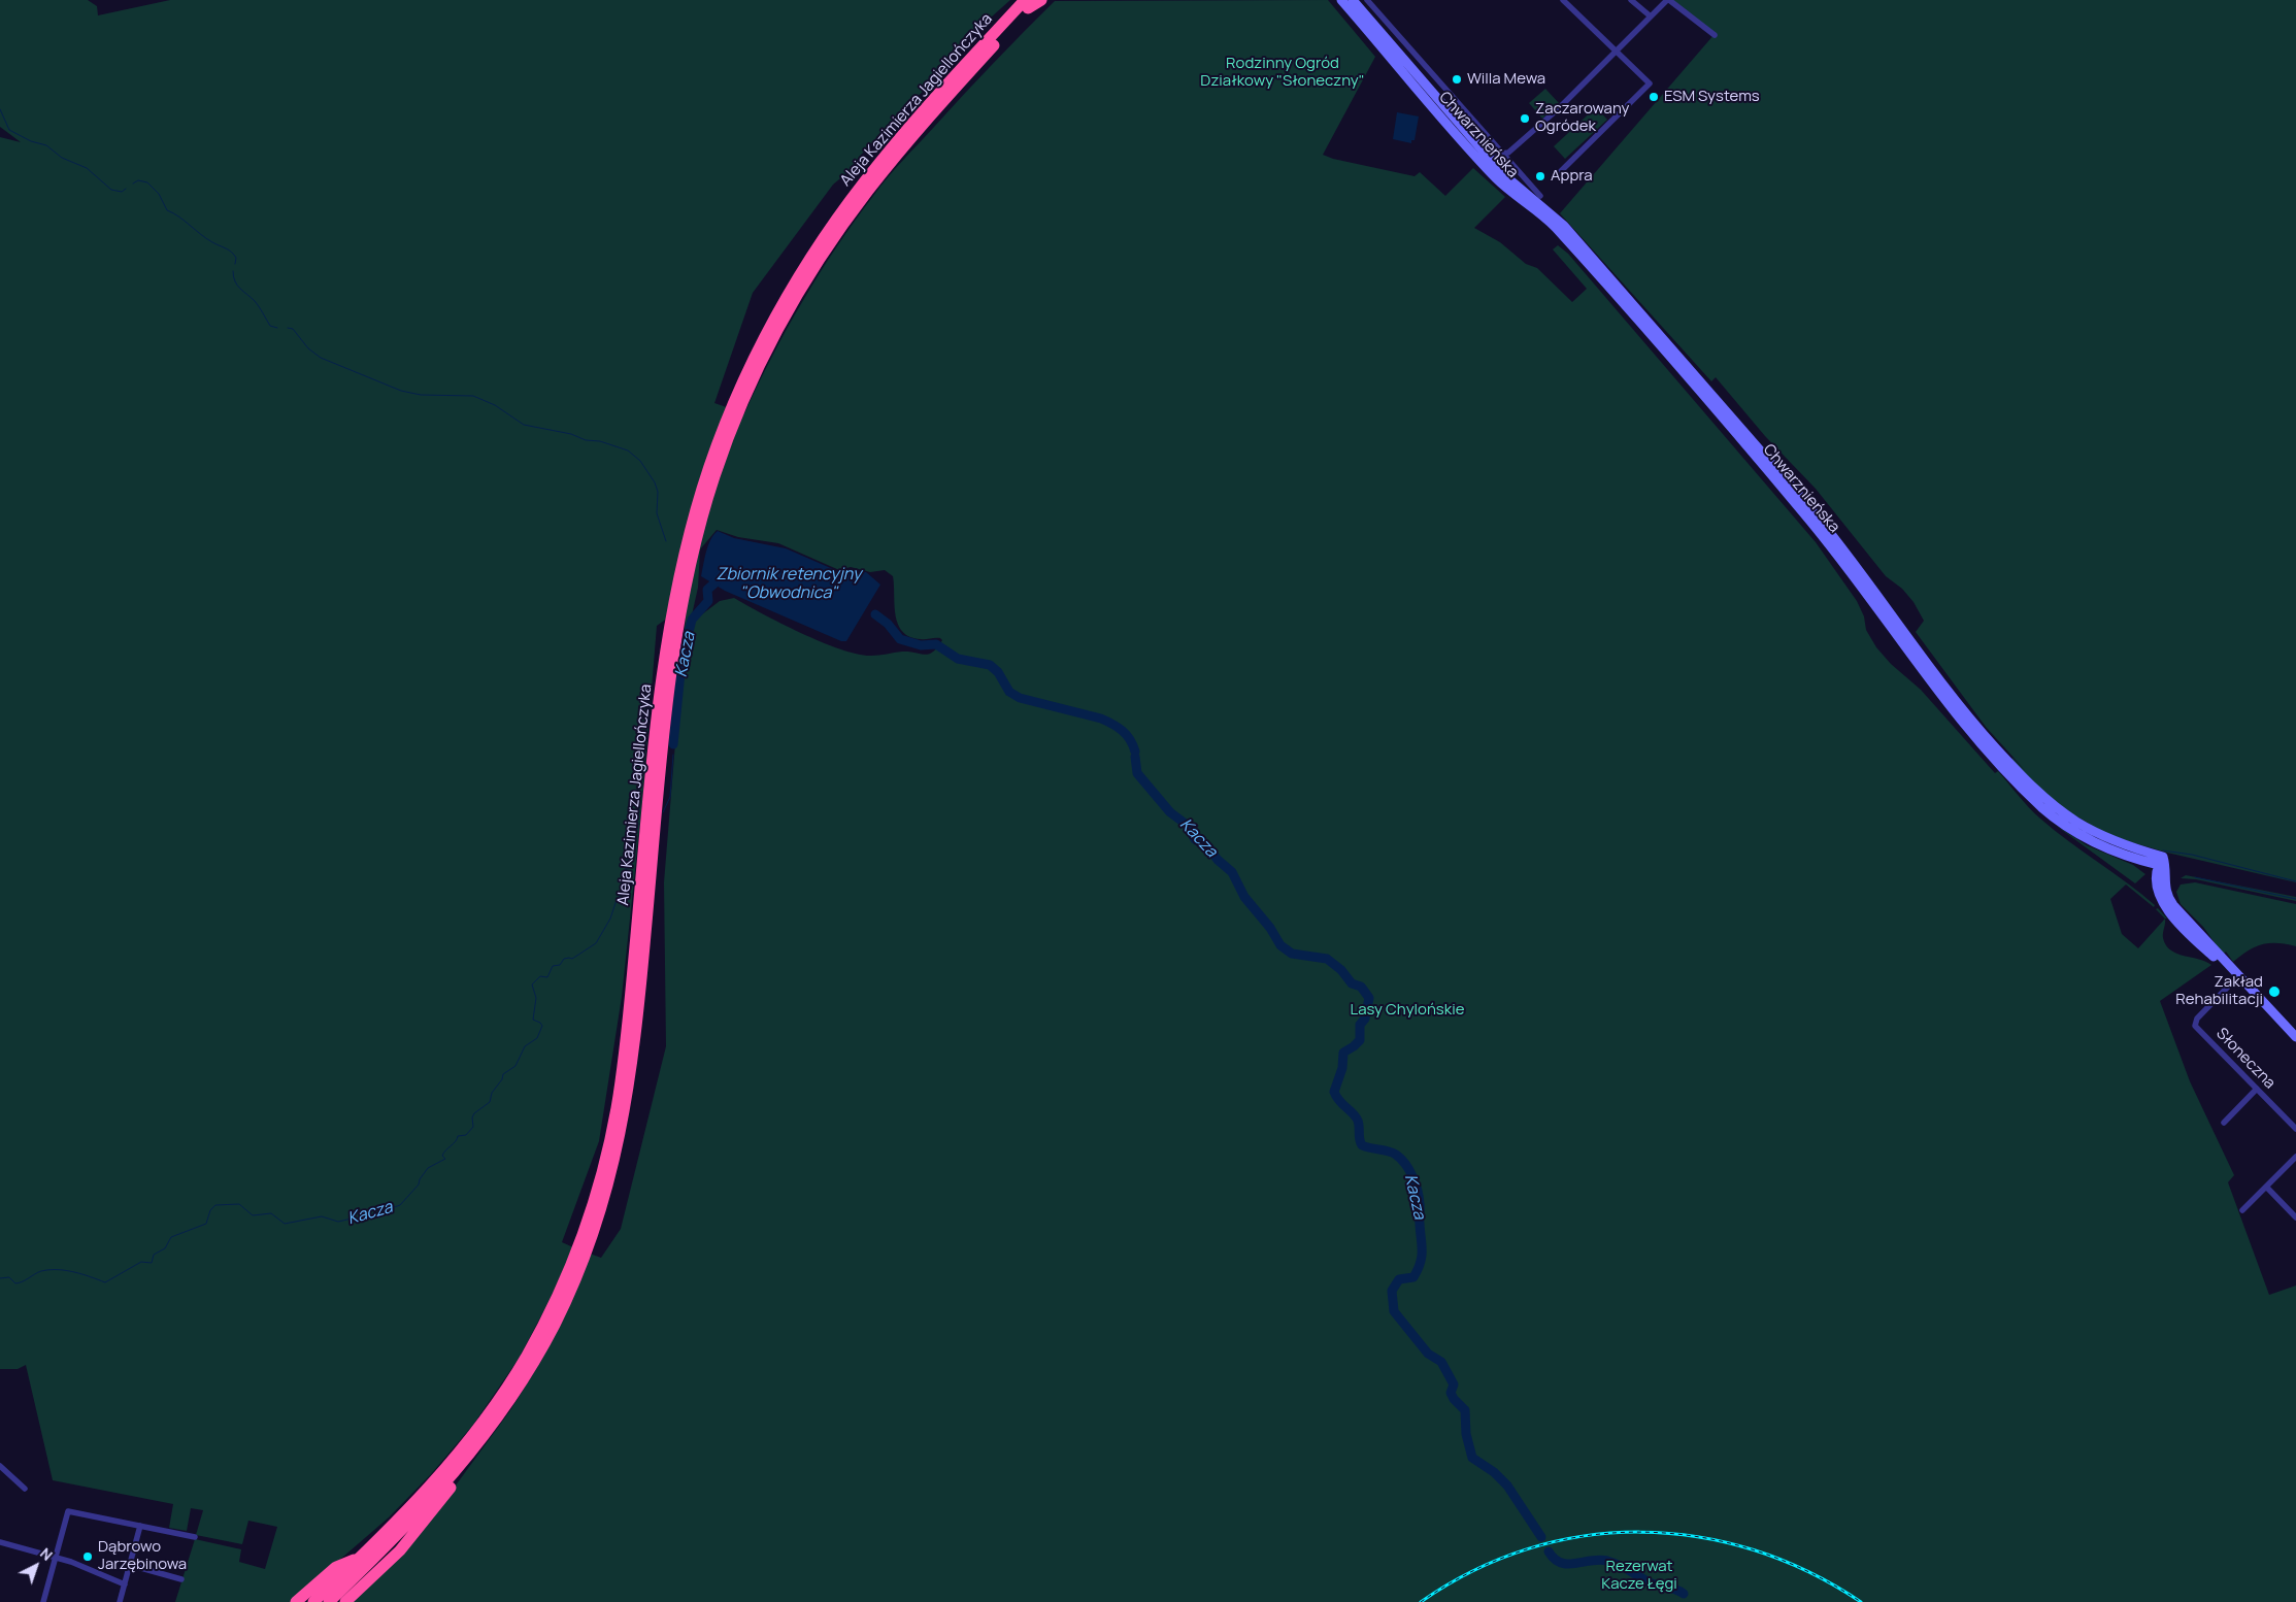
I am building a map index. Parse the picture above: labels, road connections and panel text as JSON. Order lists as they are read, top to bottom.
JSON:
{
  "streets": {
    "highway": ["Aleja Kazimierza Jagiellończyka"],
    "main road": ["Chwarznieńska"],
    "street": ["Słoneczna"]
  },
  "crossings": [
    ["Chwarznieńska", "Słoneczna"]
  ],
  "water": ["Zbiornik retencyjny \"Obwodnica\"", "Kacza"],
  "parks": ["Rodzinny Ogród Działkowy \"Słoneczny\"", "Lasy Chylońskie", "Rezerwat Kacze Łęgi"],
  "places": [
    "Willa Mewa",
    "ESM Systems",
    "Zaczarowany Ogródek",
    "Appra",
    "Zakład Rehabilitacji",
    "Dąbrowo Jarzębinowa"
  ],
  "north": "top right"
}
